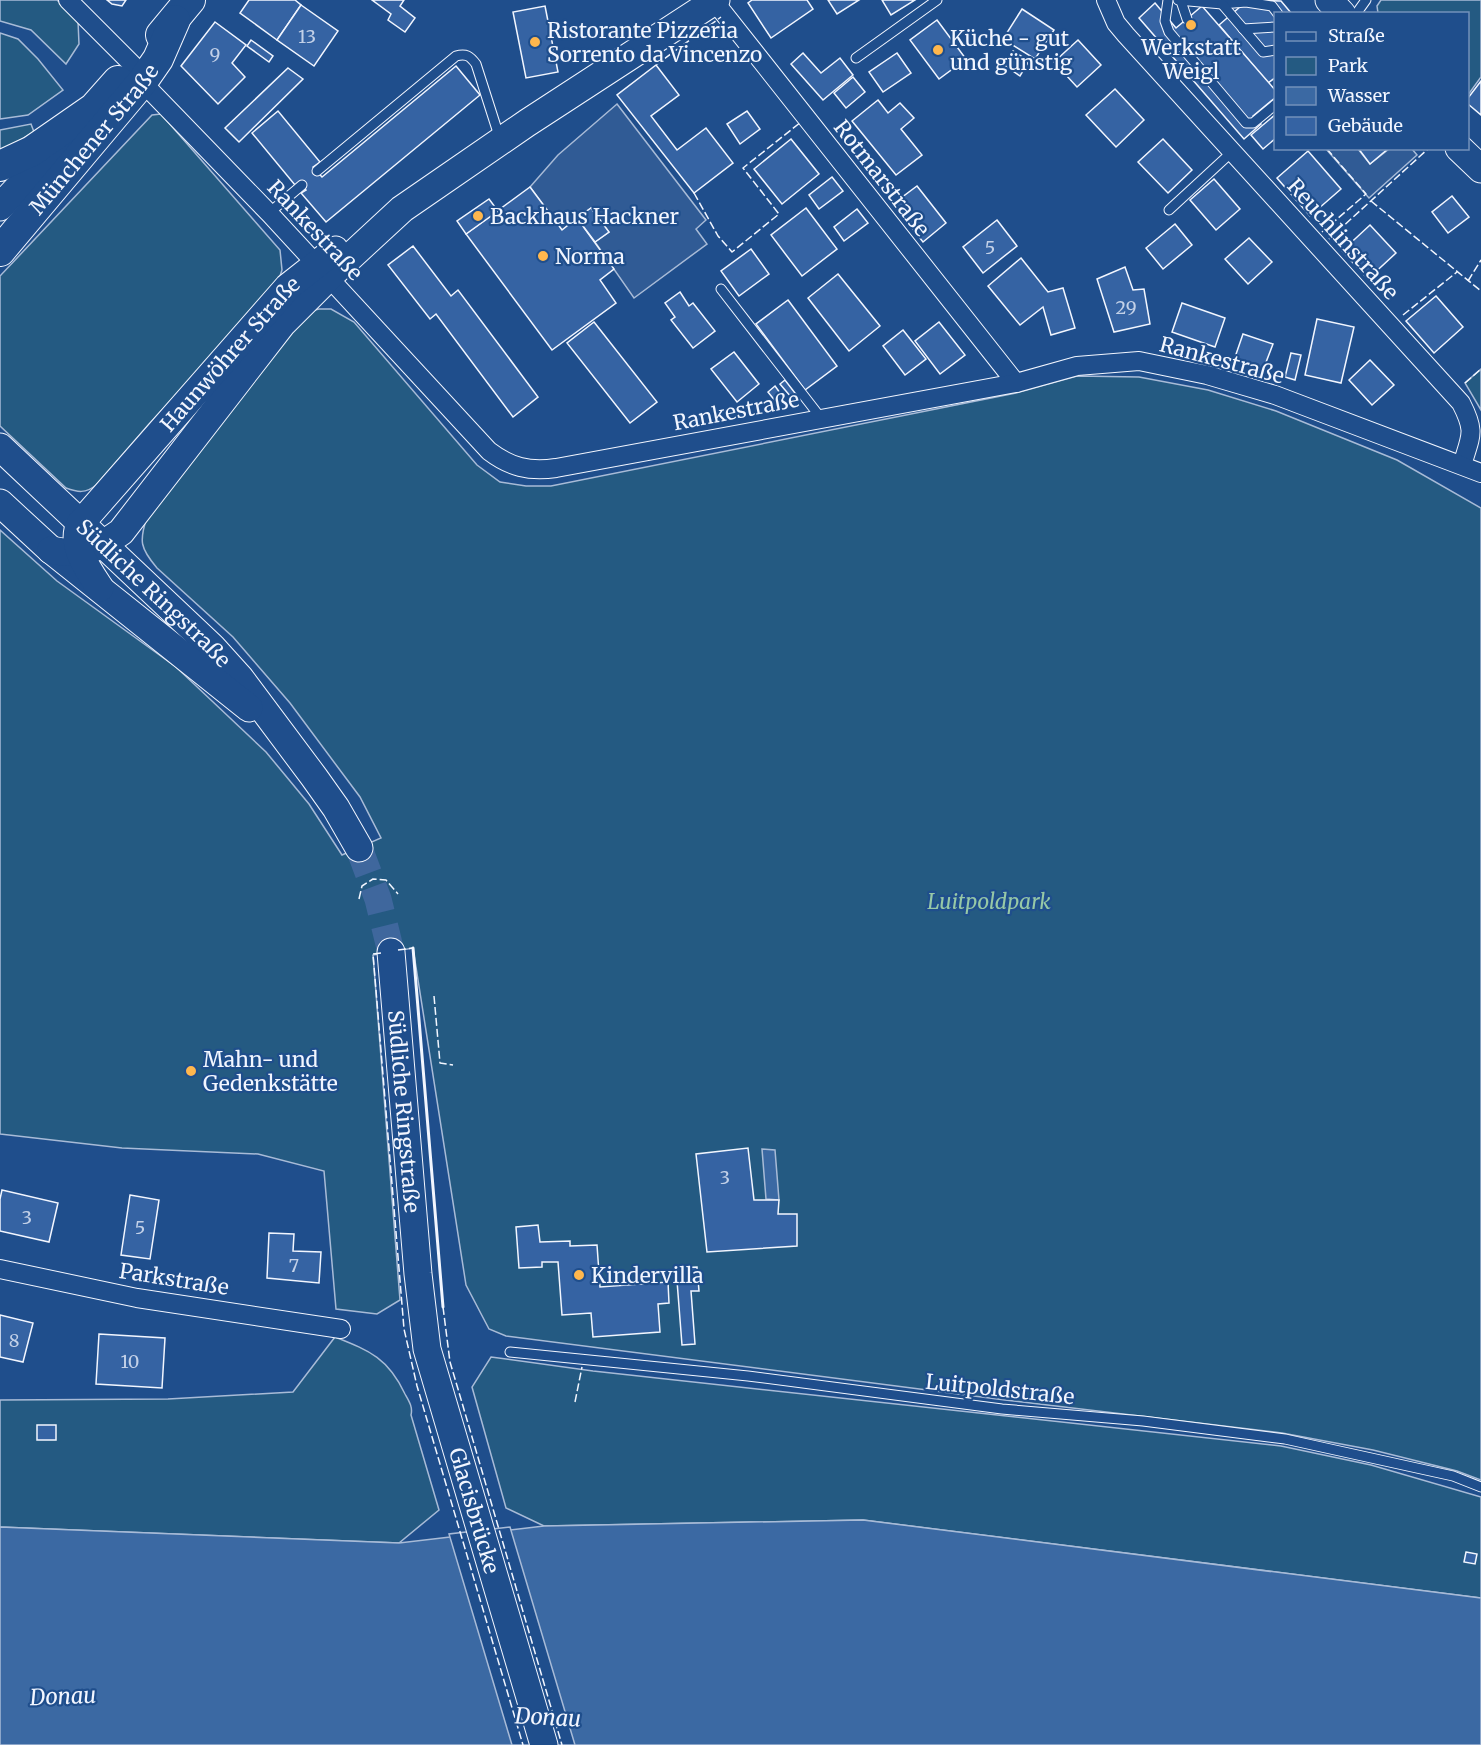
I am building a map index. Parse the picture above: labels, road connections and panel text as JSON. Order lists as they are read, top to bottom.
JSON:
{
  "streets": {
    "main road": [
      "Münchener Straße",
      "Haunwöhrer Straße",
      "Südliche Ringstraße",
      "Glacisbrücke"
    ],
    "street": [
      "Rotmarstraße",
      "Rankestraße",
      "Reuchlinstraße",
      "Parkstraße"
    ],
    "lane": ["Luitpoldstraße"]
  },
  "crossings": [
    ["Münchener Straße", "Rankestraße"],
    ["Rotmarstraße", "Rankestraße"],
    ["Rotmarstraße", "Haunwöhrer Straße"],
    ["Rankestraße", "Reuchlinstraße"],
    ["Rankestraße", "Haunwöhrer Straße"],
    ["Haunwöhrer Straße", "Südliche Ringstraße"],
    ["Südliche Ringstraße", "Glacisbrücke"]
  ],
  "water": ["Donau"],
  "parks": ["Luitpoldpark"],
  "places": [
    "Werkstatt Weigl",
    "Ristorante Pizzeria Sorrento da Vincenzo",
    "Küche - gut und günstig",
    "Backhaus Hackner",
    "Norma",
    "Mahn- und Gedenkstätte",
    "Kindervilla"
  ],
  "house_numbers": [
    "13",
    "9",
    "5",
    "29",
    "3",
    "3",
    "5",
    "7",
    "8",
    "10"
  ],
  "legend": [
    "Straße",
    "Park",
    "Wasser",
    "Gebäude"
  ]
}
